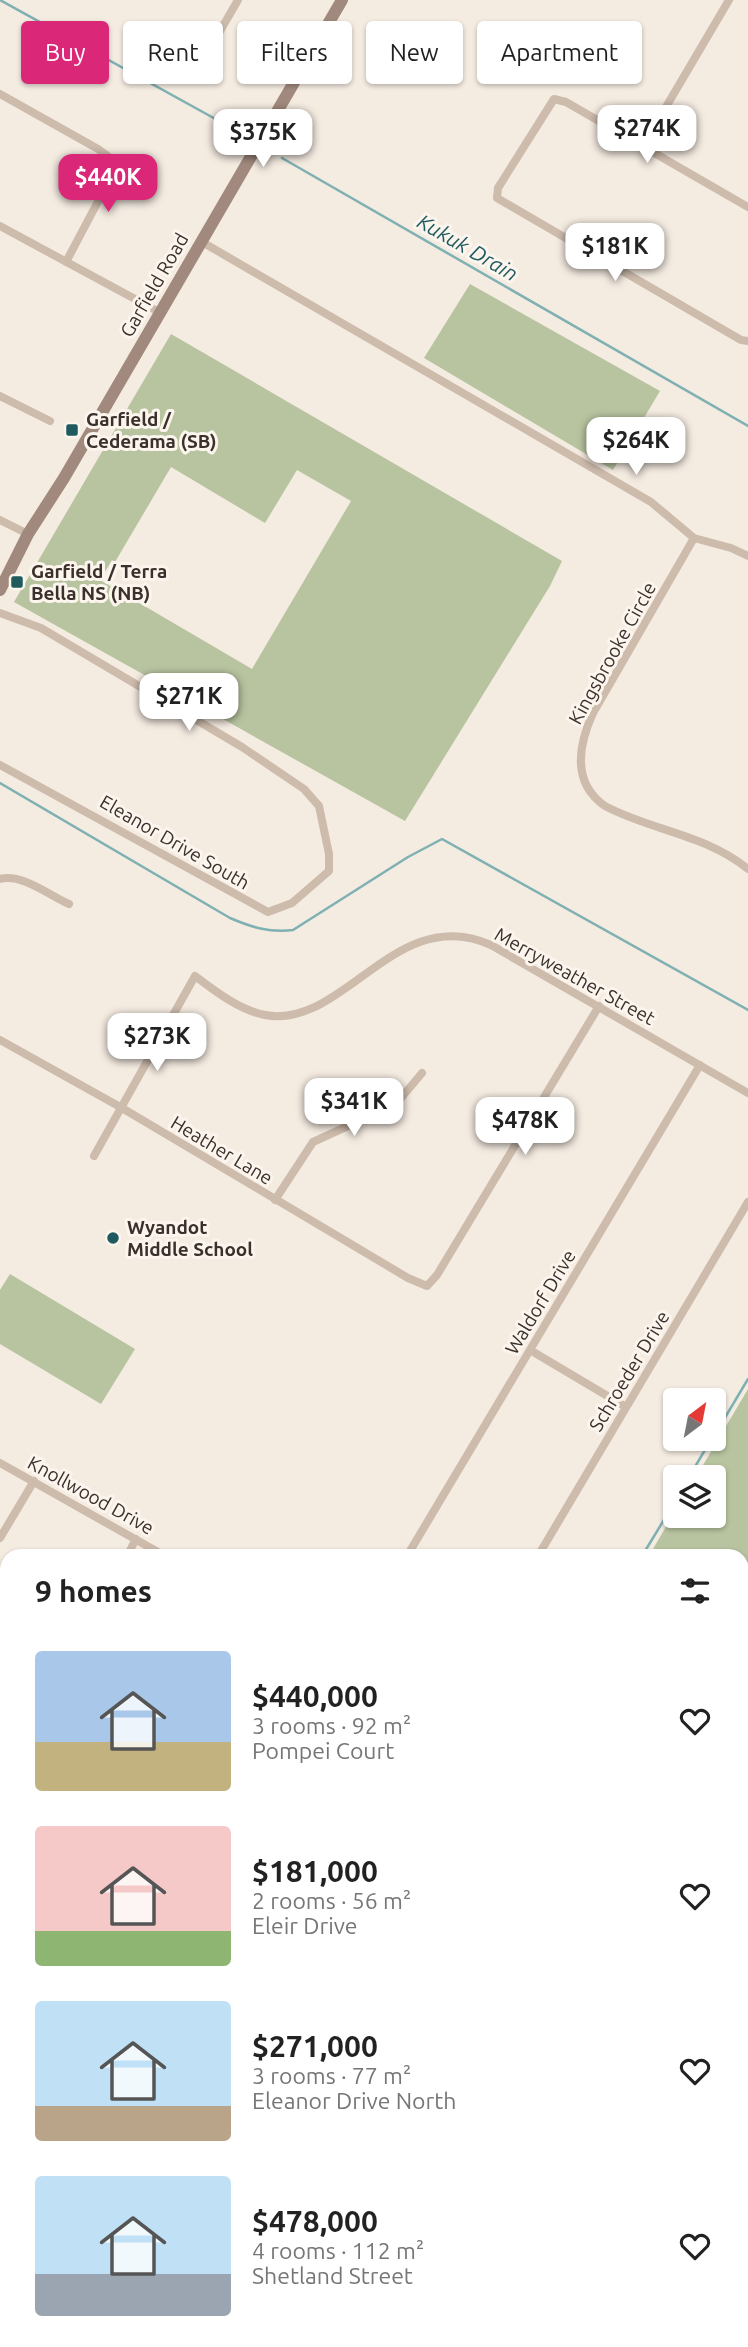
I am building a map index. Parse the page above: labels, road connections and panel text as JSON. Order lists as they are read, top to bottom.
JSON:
{
  "streets": {
    "main road": ["Garfield Road"],
    "street": [
      "Kingsbrooke Circle",
      "Eleanor Drive South",
      "Merryweather Street",
      "Heather Lane",
      "Waldorf Drive",
      "Schroeder Drive",
      "Knollwood Drive"
    ]
  },
  "crossings": [
    ["Merryweather Street", "Heather Lane"],
    ["Merryweather Street", "Waldorf Drive"]
  ],
  "water": ["Kukuk Drain"],
  "places": {
    "transit": ["Garfield / Cederama (SB)", "Garfield / Terra Bella NS (NB)"],
    "other": ["Wyandot Middle School"]
  },
  "north": "top right",
  "page": {
    "chip": [
      "Buy",
      "Rent",
      "Filters",
      "New",
      "Apartment"
    ],
    "price": [
      "$274K",
      "$375K",
      "$440K",
      "$181K",
      "$264K",
      "$271K",
      "$273K",
      "$341K",
      "$478K"
    ],
    "heading": "9 homes",
    "list": [
      {
        "name": "$440,000",
        "note": "3 rooms · 92 m² · Pompei Court"
      },
      {
        "name": "$181,000",
        "note": "2 rooms · 56 m² · Eleir Drive"
      },
      {
        "name": "$271,000",
        "note": "3 rooms · 77 m² · Eleanor Drive North"
      },
      {
        "name": "$478,000",
        "note": "4 rooms · 112 m² · Shetland Street"
      }
    ]
  }
}
